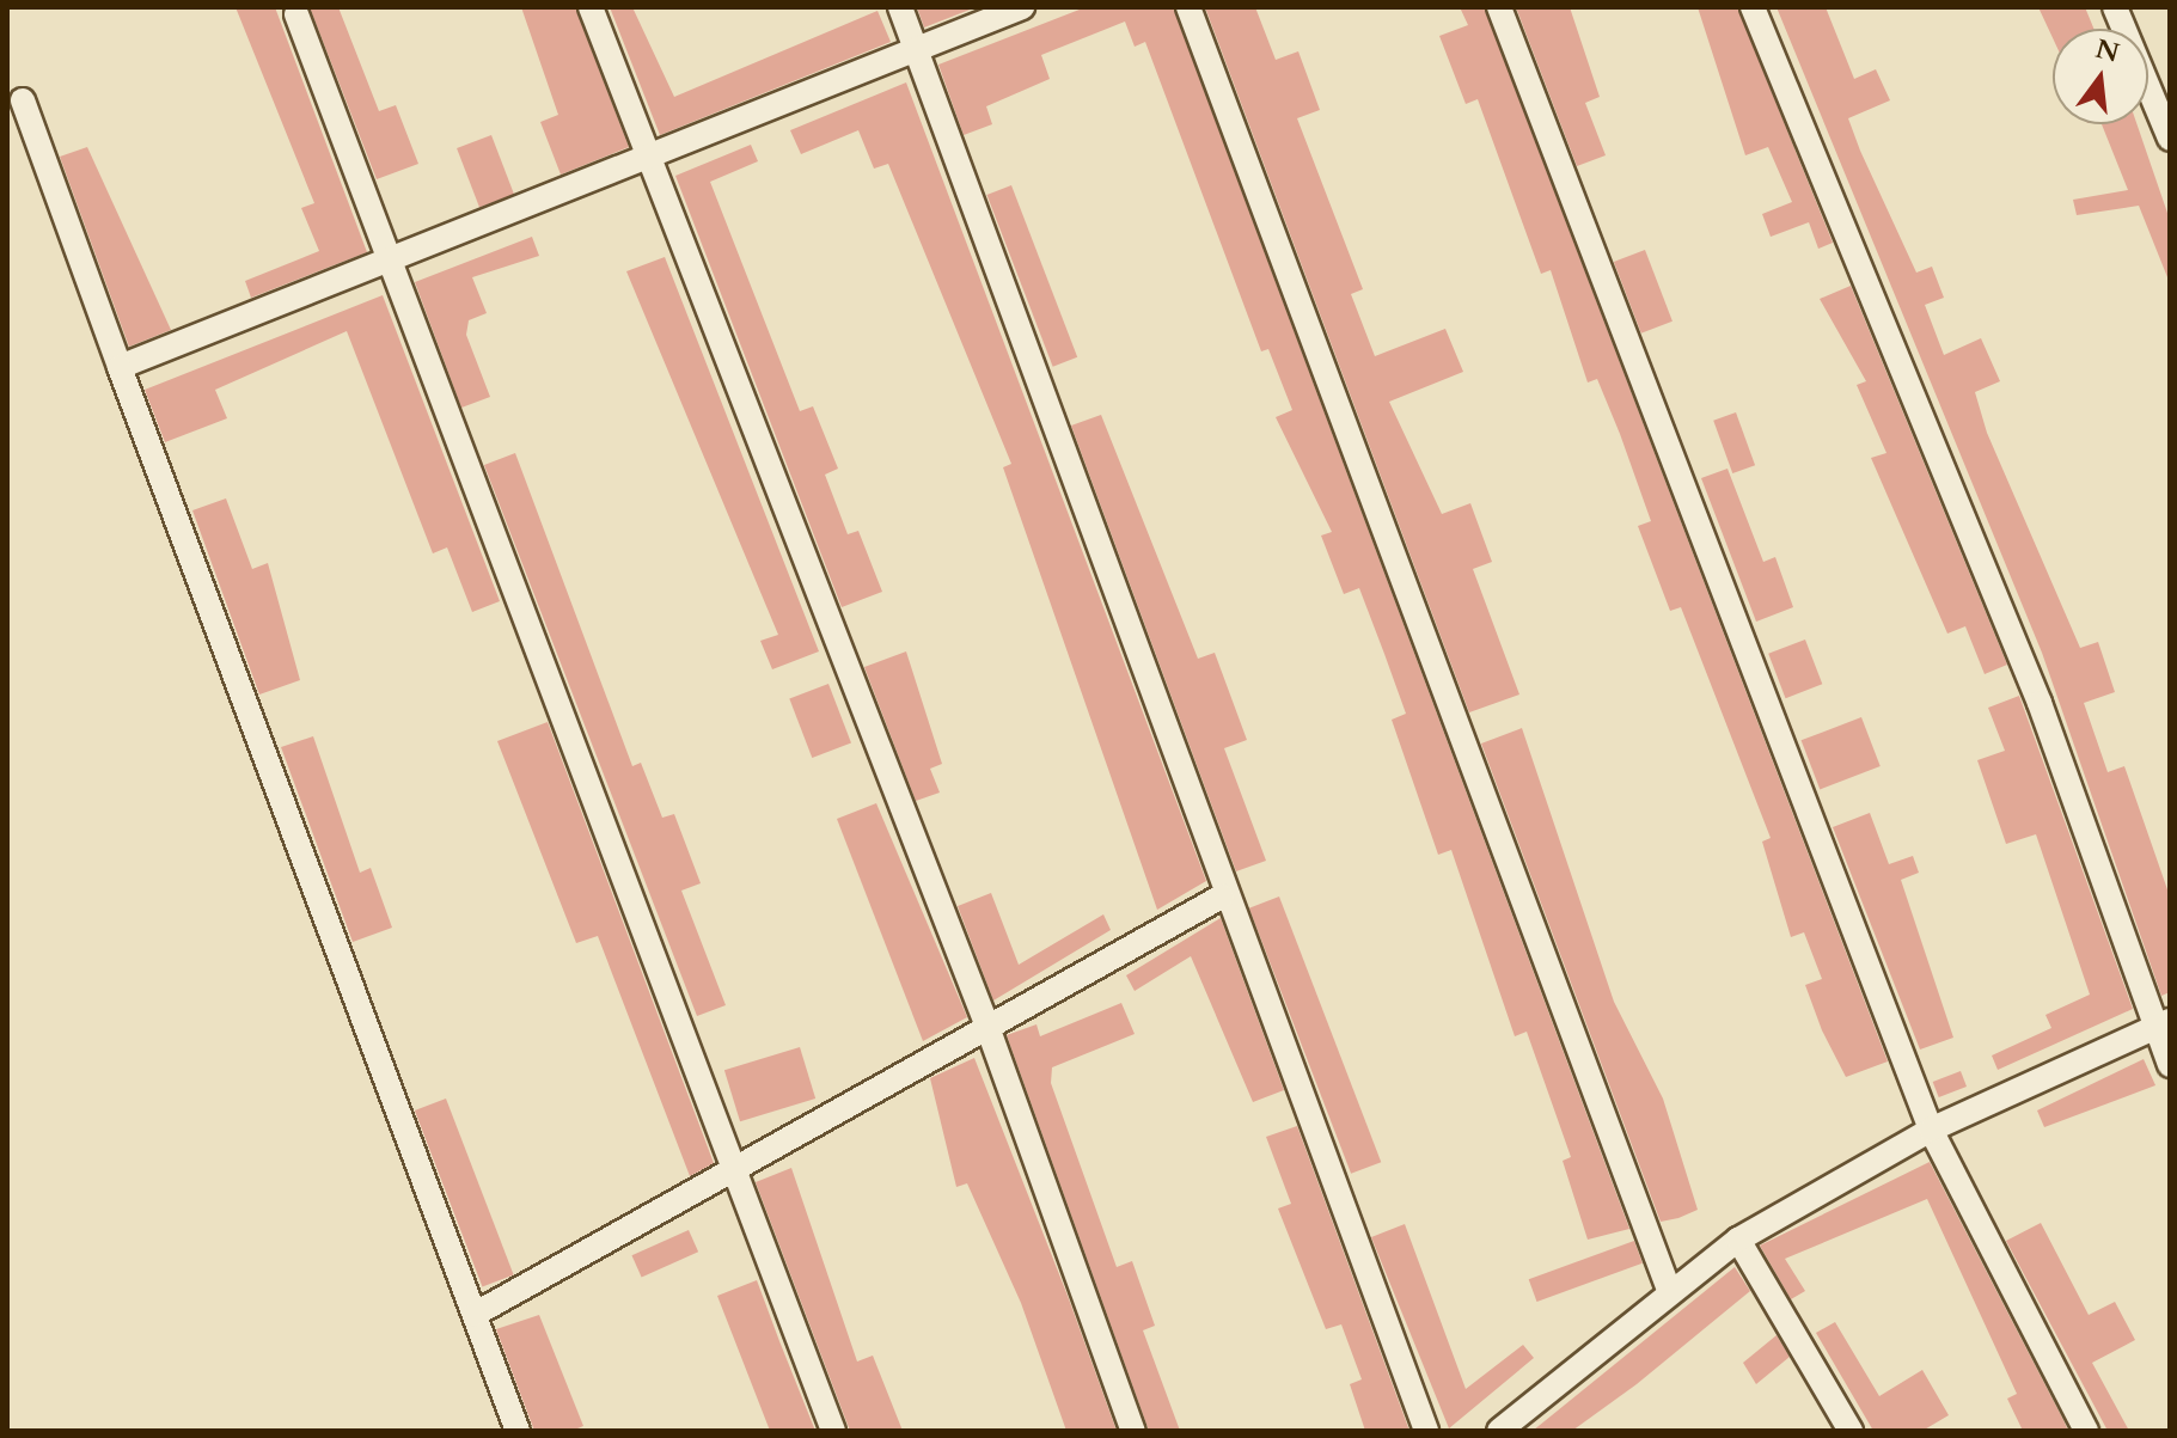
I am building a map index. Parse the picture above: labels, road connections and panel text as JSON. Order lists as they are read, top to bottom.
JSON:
{
  "north": "top"
}
